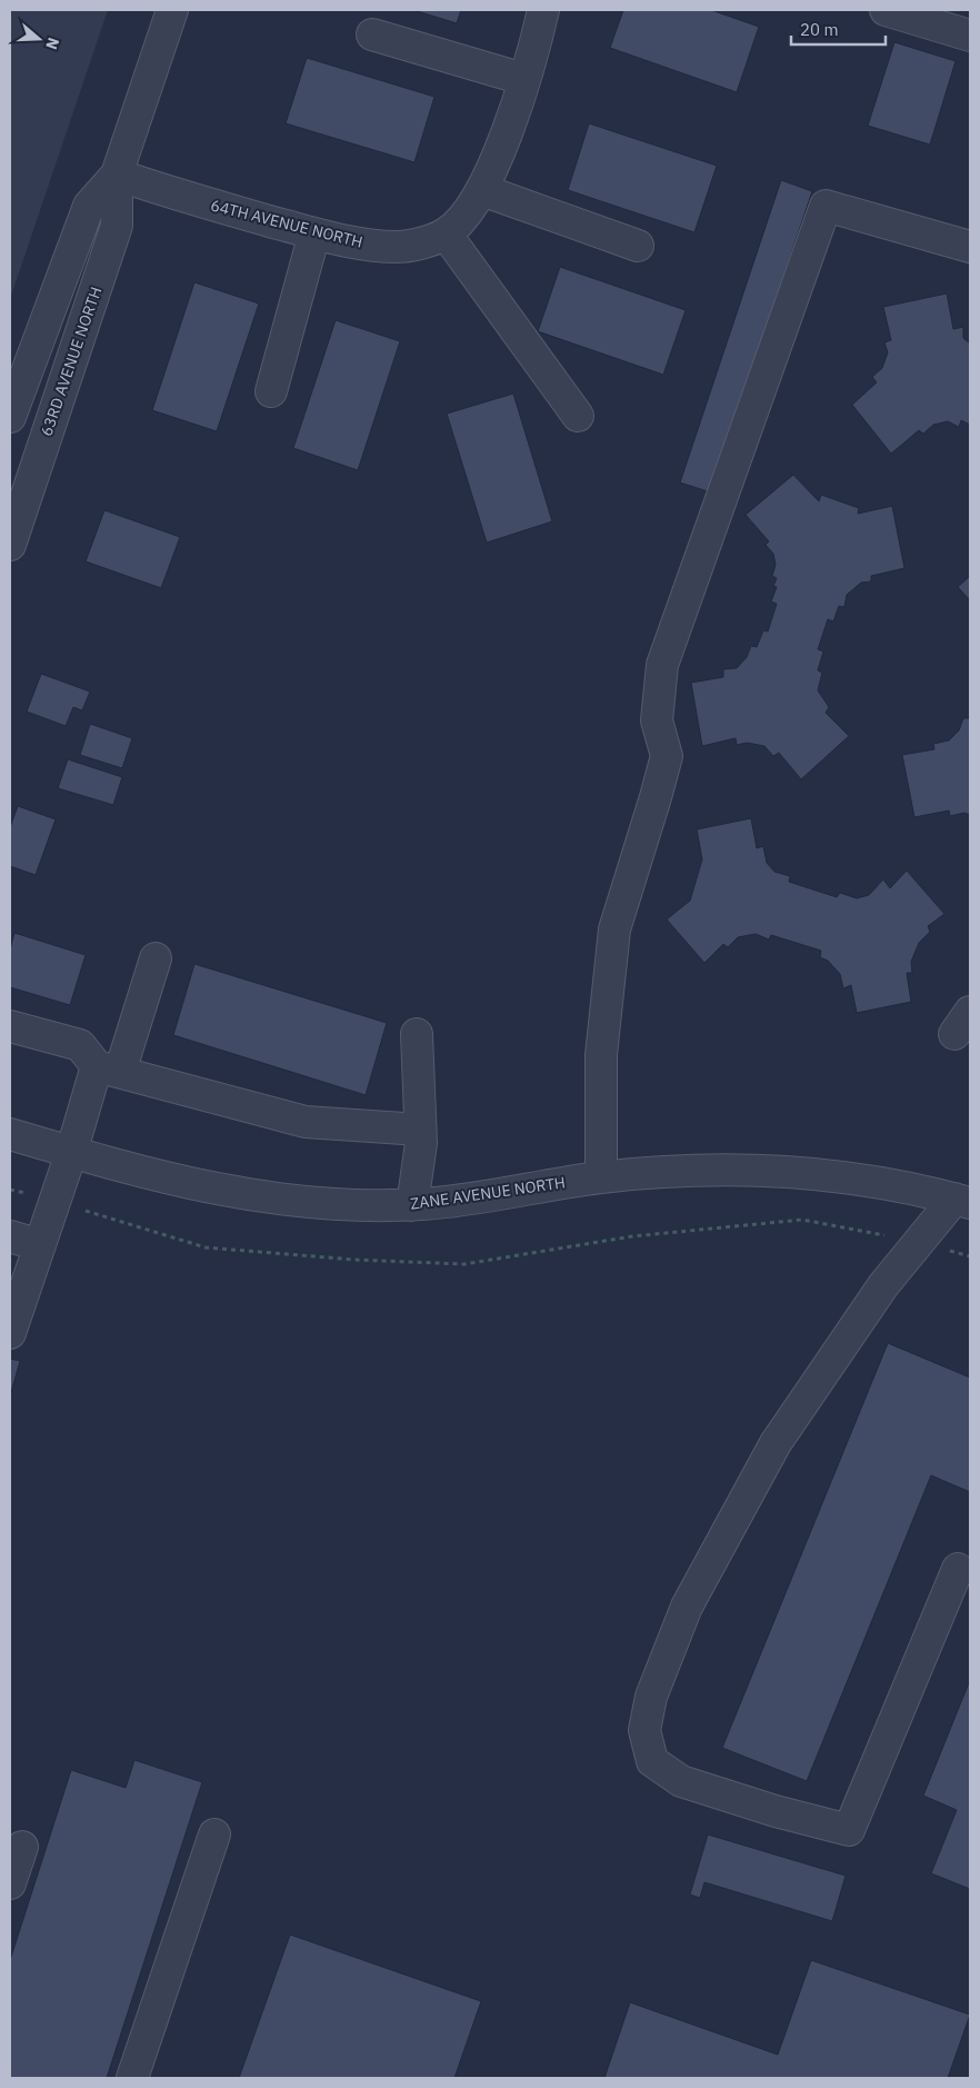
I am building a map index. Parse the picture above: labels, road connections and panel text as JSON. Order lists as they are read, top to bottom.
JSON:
{
  "streets": {
    "street": ["64TH AVENUE NORTH", "63RD AVENUE NORTH", "ZANE AVENUE NORTH"]
  },
  "crossings": [
    ["64TH AVENUE NORTH", "63RD AVENUE NORTH"]
  ],
  "scale_bar": "20 m",
  "north": "right"
}
